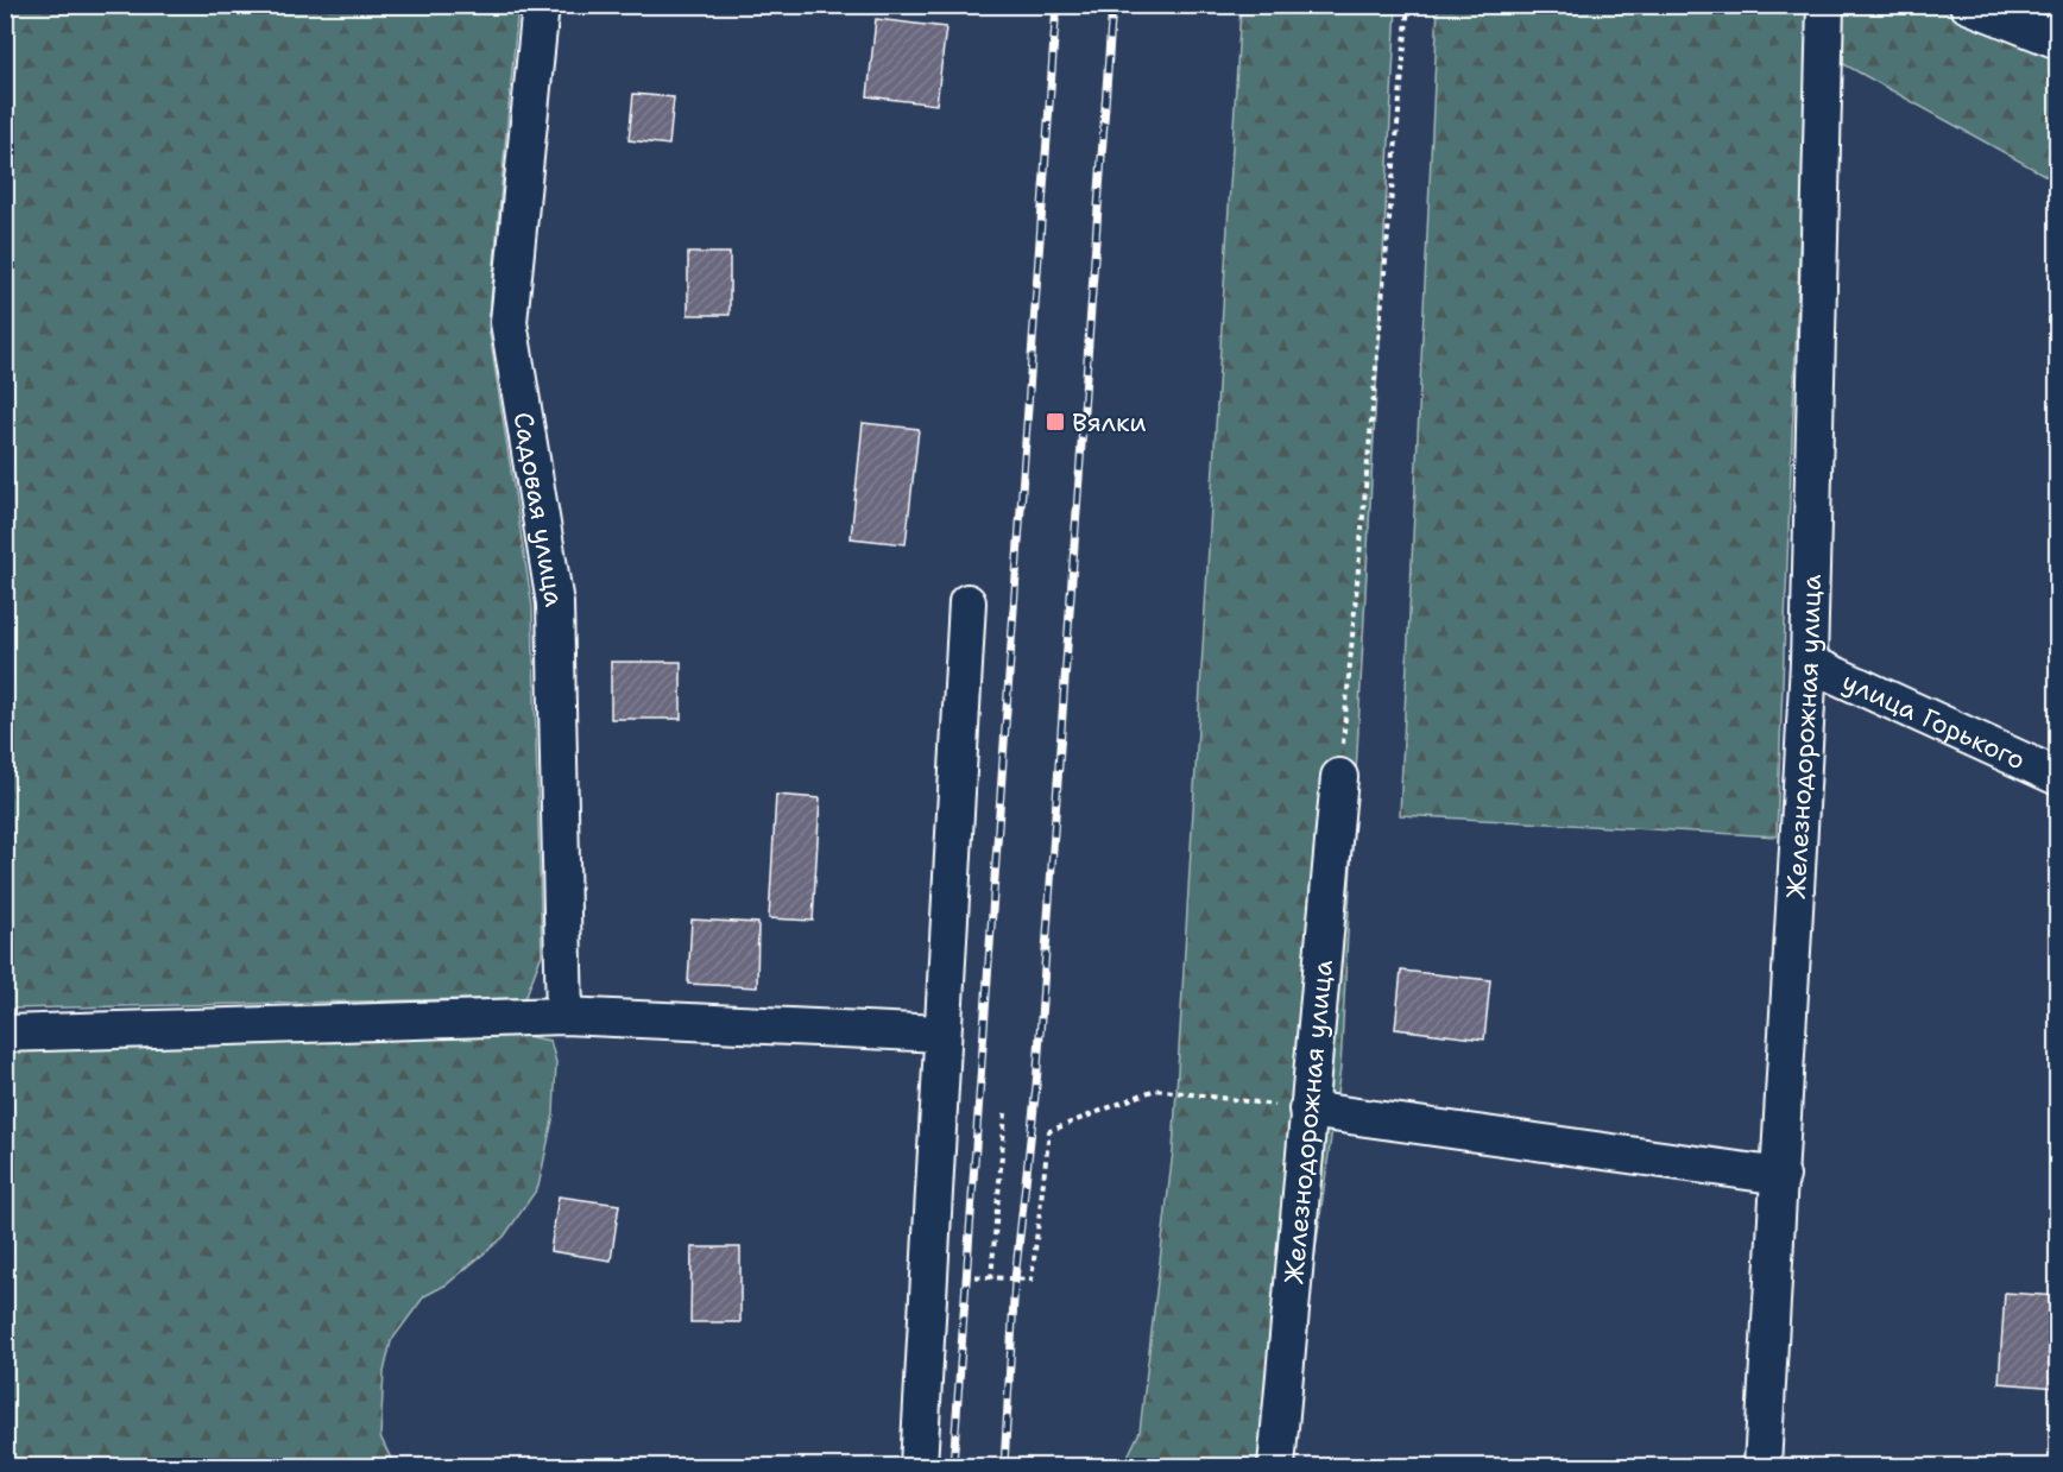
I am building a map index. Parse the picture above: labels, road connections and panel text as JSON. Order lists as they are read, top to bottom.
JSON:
{
  "streets": {
    "street": ["Садовая улица", "улица Горького", "Железнодорожная улица"]
  },
  "crossings": [
    ["улица Горького", "Железнодорожная улица"]
  ],
  "places": {
    "transit": ["Вялки"]
  }
}
